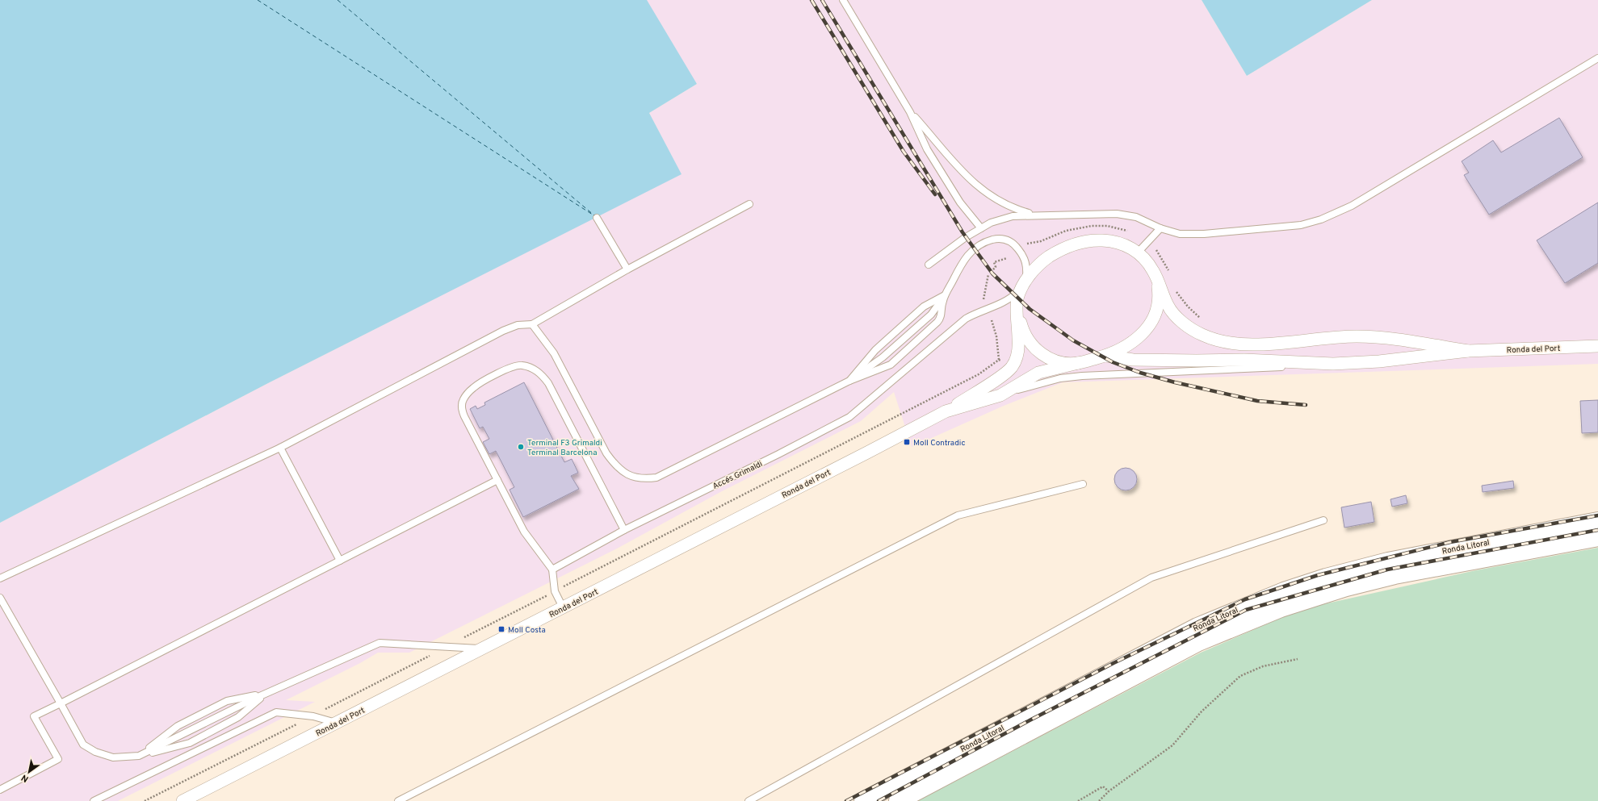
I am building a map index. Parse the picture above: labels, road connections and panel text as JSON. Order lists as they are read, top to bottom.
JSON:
{
  "streets": {
    "highway": ["Ronda Litoral"],
    "street": ["Ronda del Port"],
    "lane": ["Accés Grimaldi"]
  },
  "places": {
    "transit": ["Moll Contradic", "Moll Costa"],
    "other": ["Terminal F3 Grimaldi Terminal Barcelona"]
  },
  "north": "bottom left"
}
